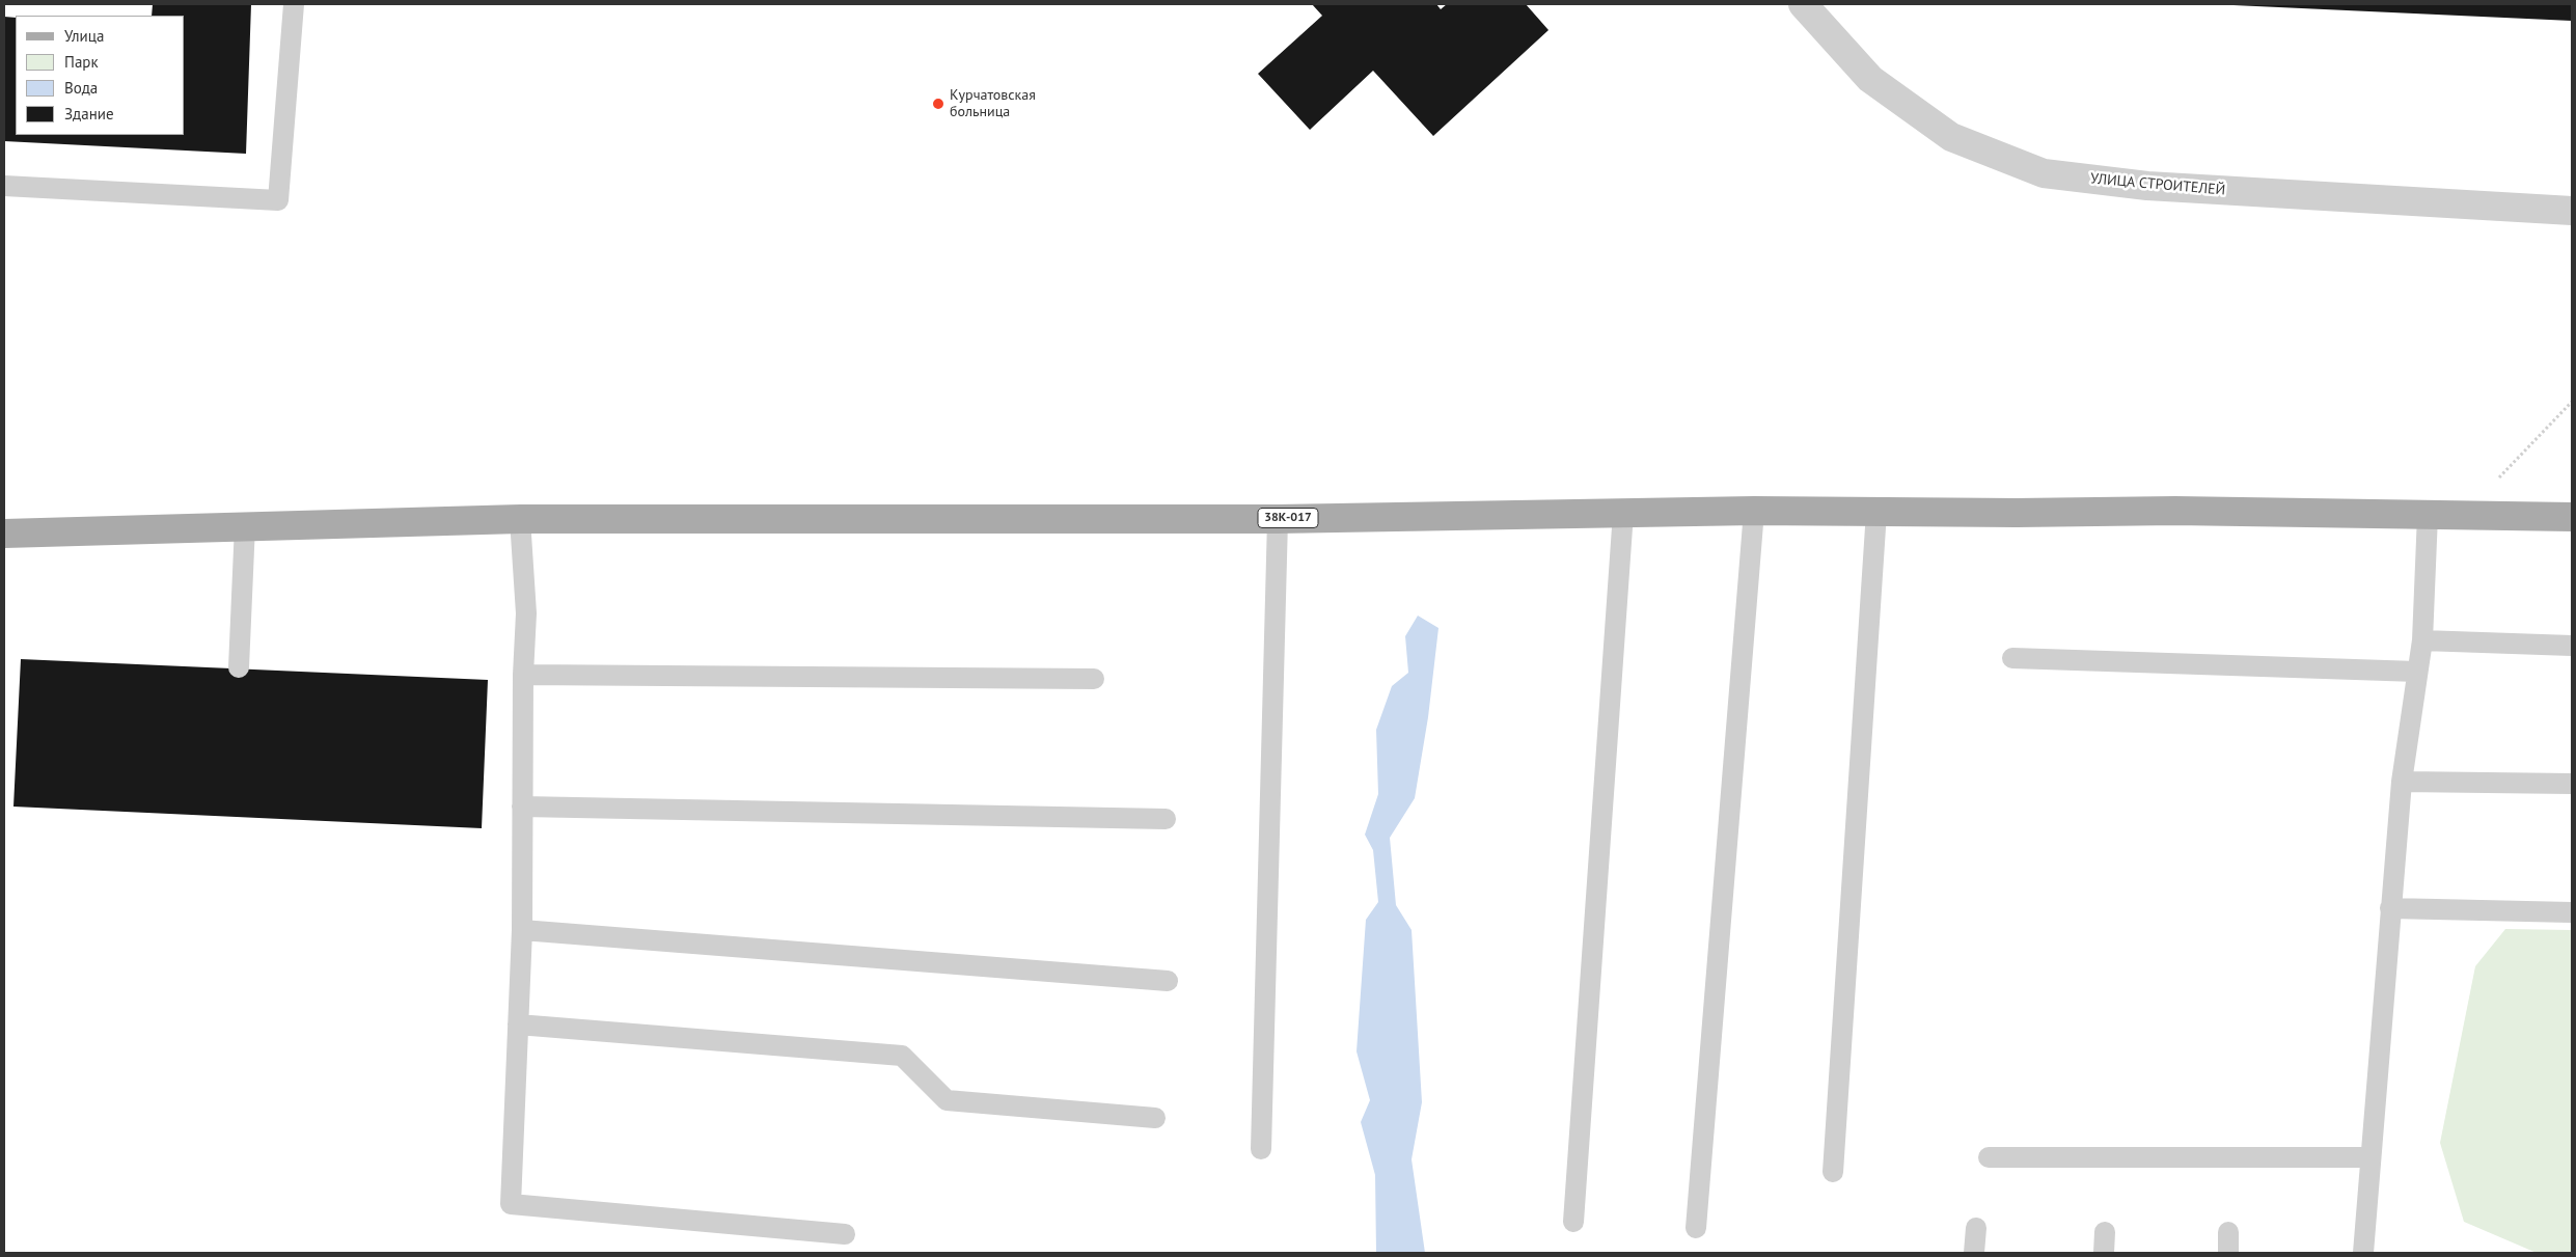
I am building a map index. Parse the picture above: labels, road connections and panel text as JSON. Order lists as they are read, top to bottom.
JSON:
{
  "streets": {
    "main road": ["38К-017"],
    "street": ["УЛИЦА СТРОИТЕЛЕЙ"]
  },
  "places": ["Курчатовская больница"],
  "legend": [
    "Улица",
    "Парк",
    "Вода",
    "Здание"
  ]
}
